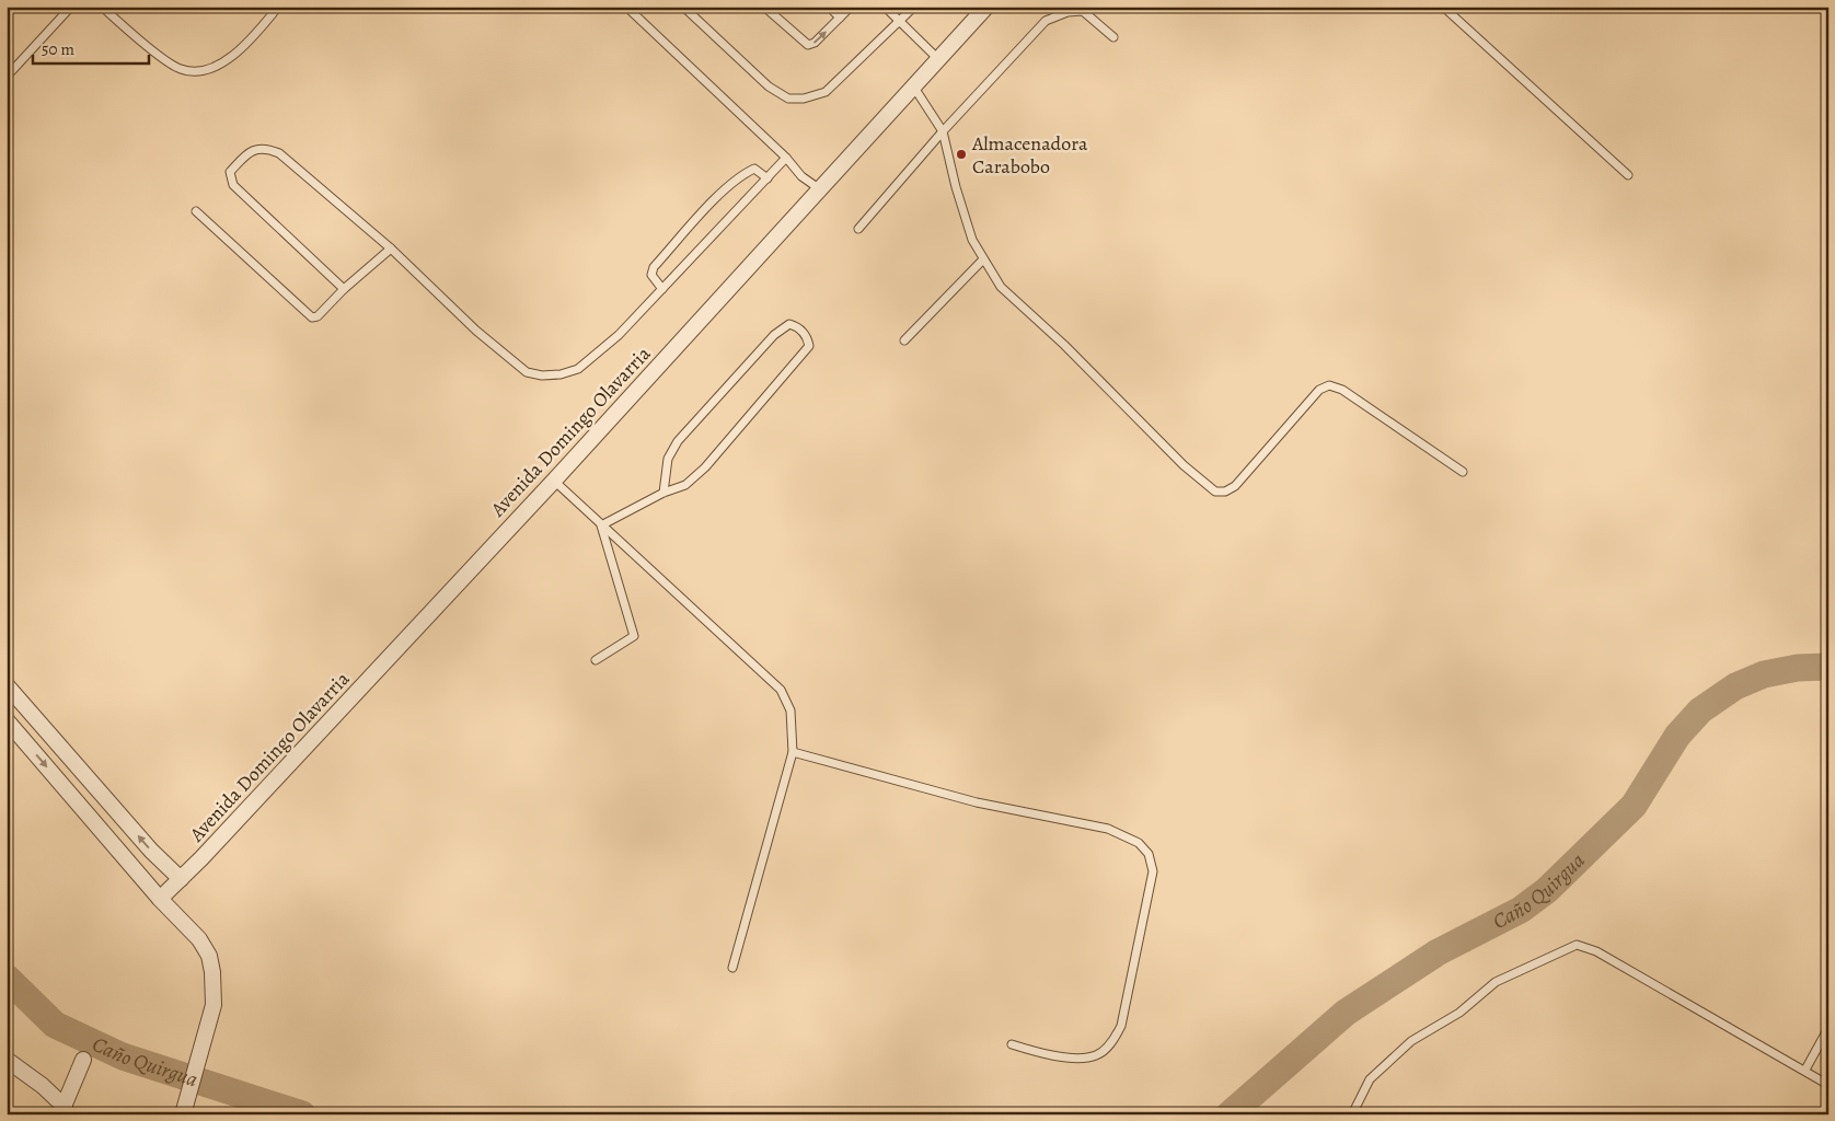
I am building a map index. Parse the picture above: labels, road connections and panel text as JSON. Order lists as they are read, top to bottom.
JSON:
{
  "streets": {
    "street": ["Avenida Domingo Olavarria"]
  },
  "water": ["Caño Quirgua"],
  "places": ["Almacenadora Carabobo"],
  "scale_bar": "50 m"
}
